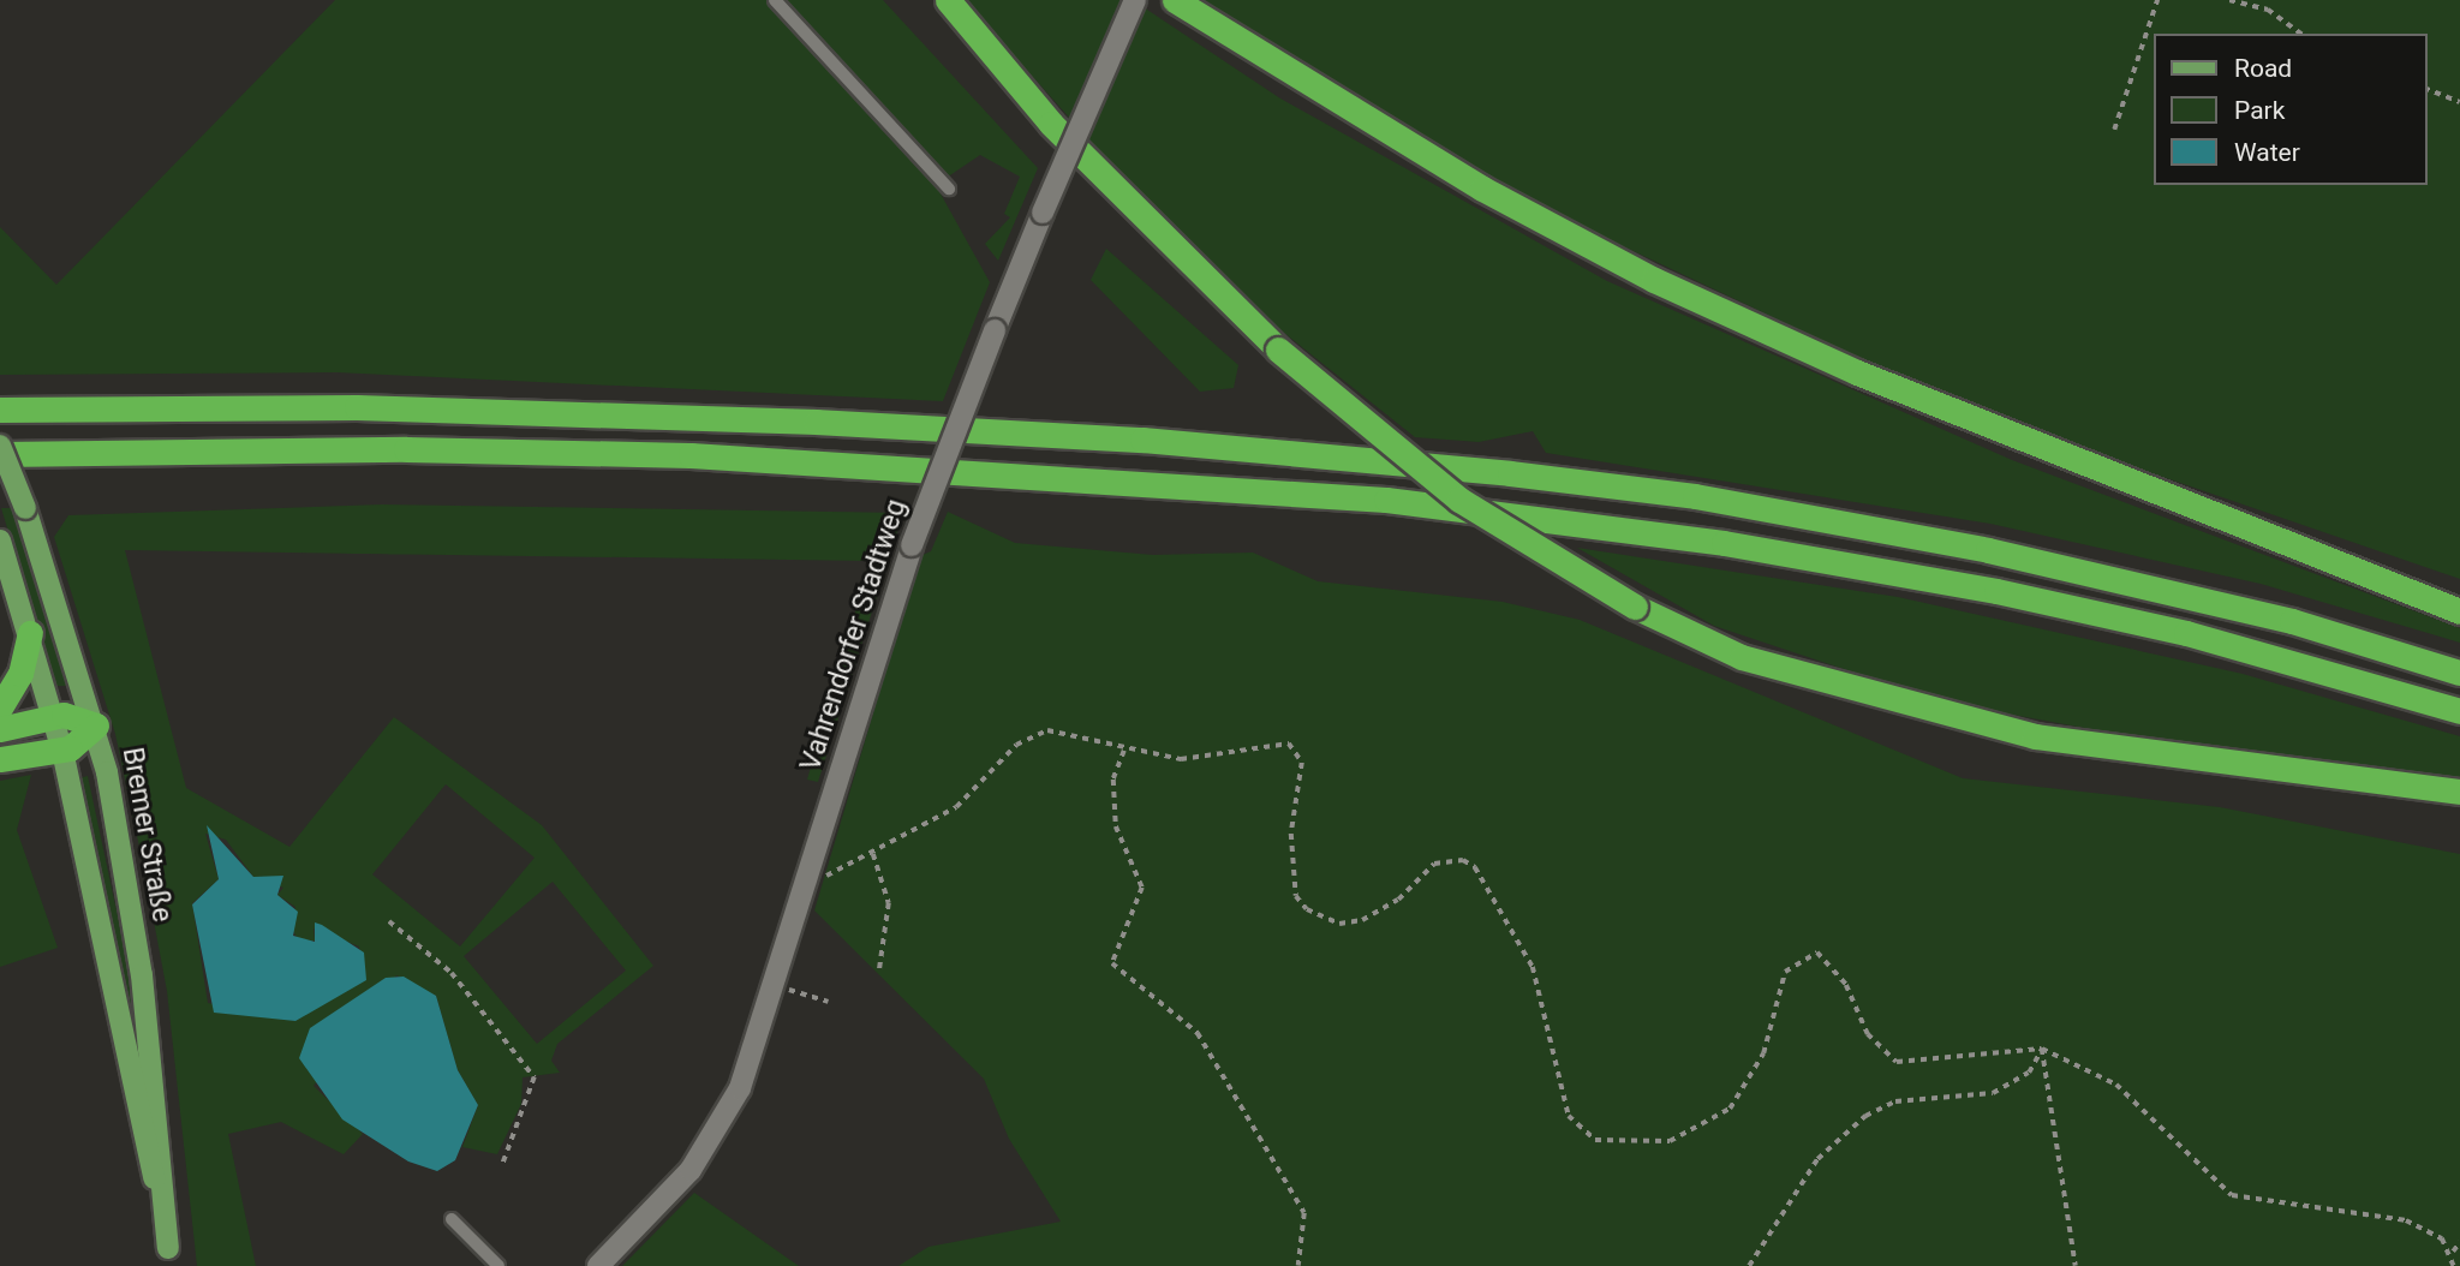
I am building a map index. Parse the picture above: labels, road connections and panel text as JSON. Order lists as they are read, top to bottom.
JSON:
{
  "streets": {
    "main road": ["Bremer Straße"],
    "street": ["Vahrendorfer Stadtweg"]
  },
  "legend": ["Road", "Park", "Water"]
}
